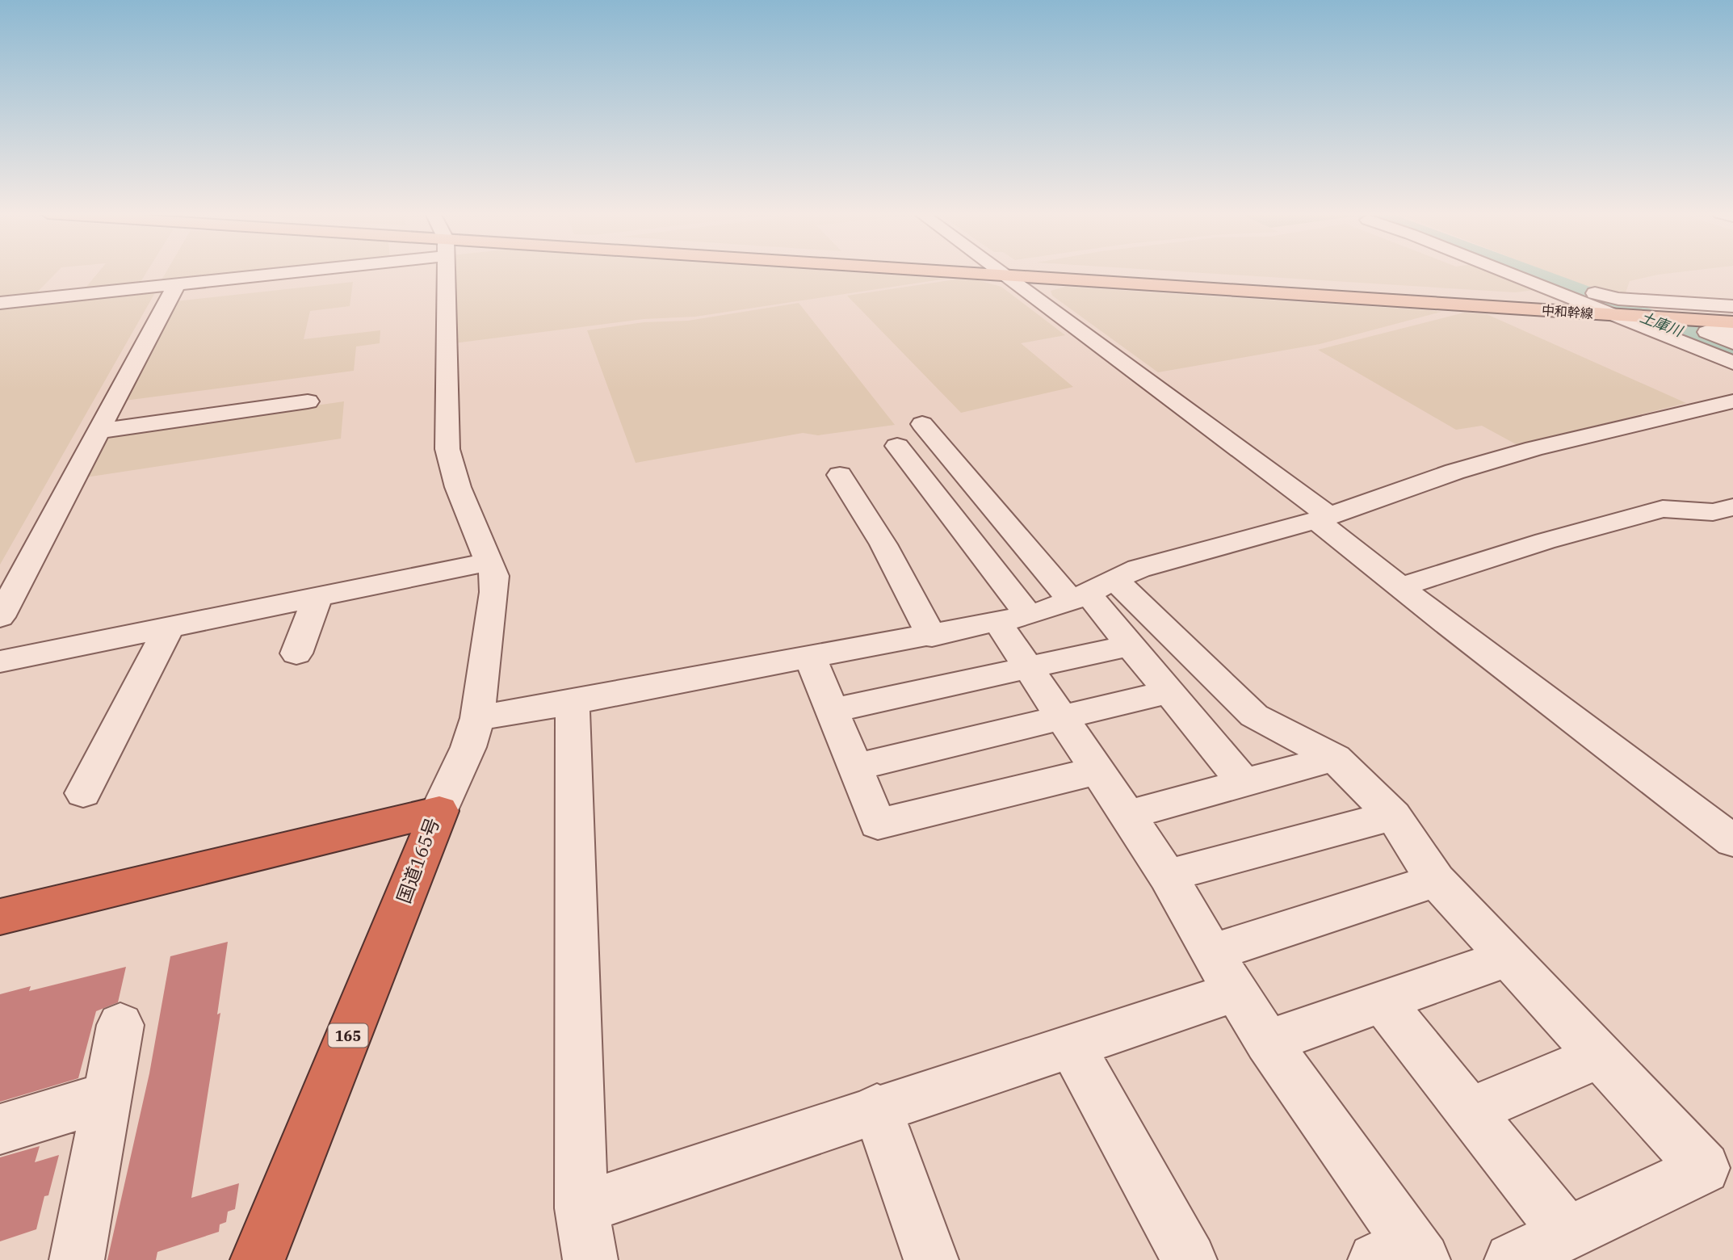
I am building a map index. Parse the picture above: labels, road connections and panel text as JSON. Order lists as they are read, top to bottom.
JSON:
{
  "streets": {
    "highway": ["国道165号", "165"],
    "main road": ["中和幹線"]
  },
  "water": ["土庫川"]
}
